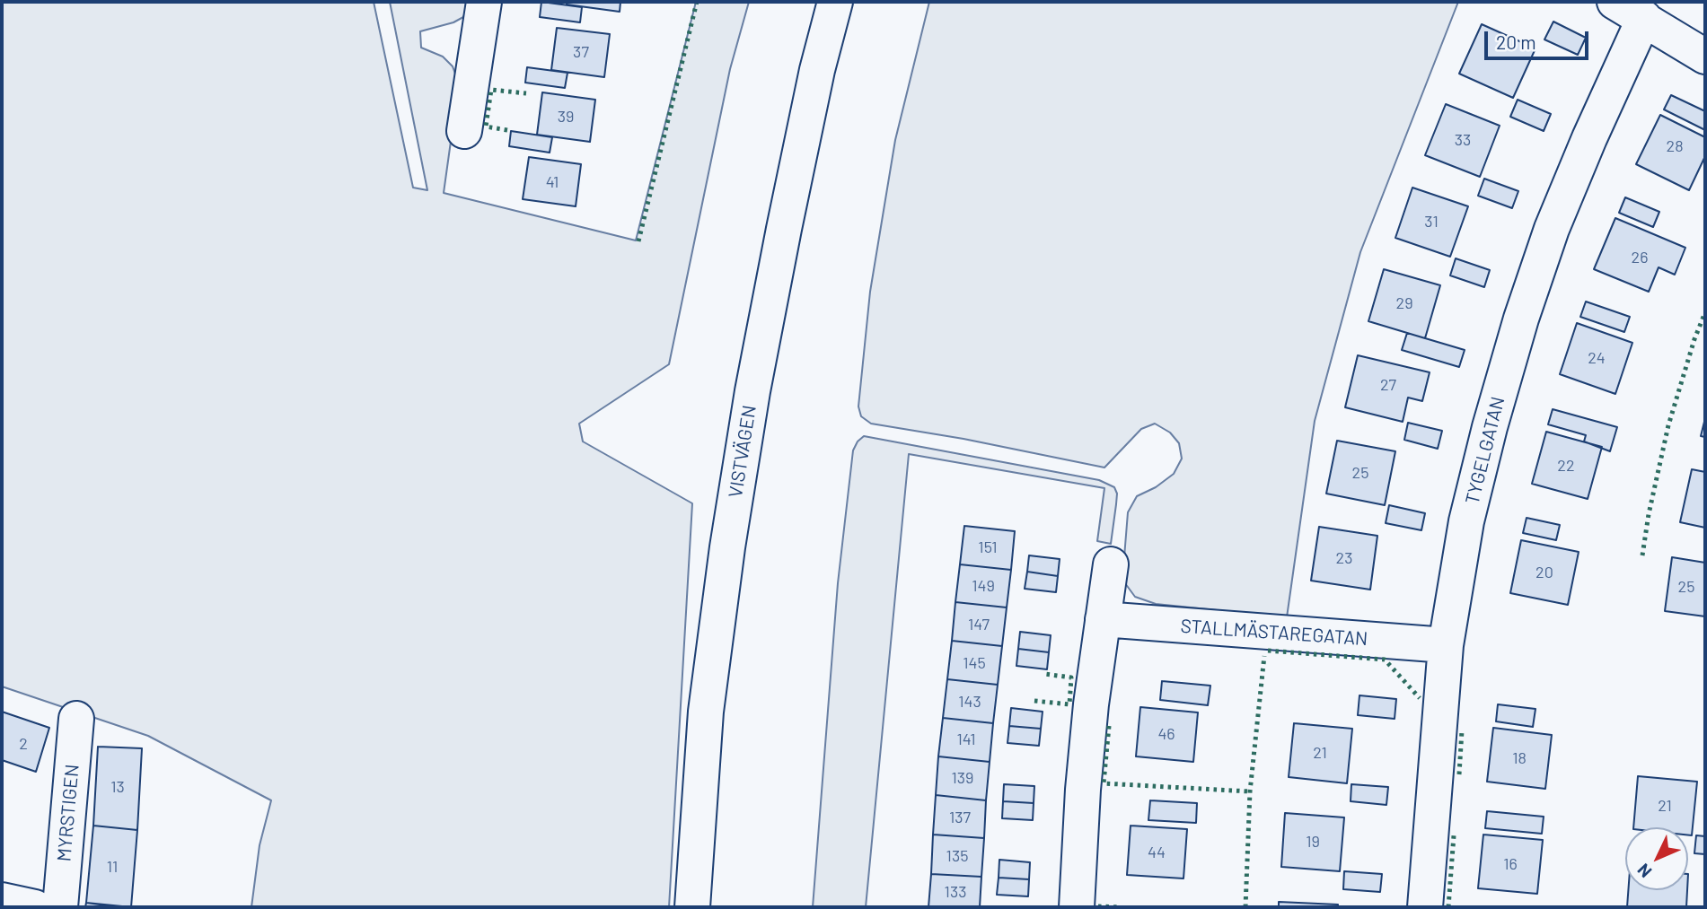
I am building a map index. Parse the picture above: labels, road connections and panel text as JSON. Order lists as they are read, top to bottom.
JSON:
{
  "streets": {
    "street": [
      "TYGELGATAN",
      "VISTVÄGEN",
      "STALLMÄSTAREGATAN",
      "MYRSTIGEN"
    ]
  },
  "crossings": [
    ["TYGELGATAN", "STALLMÄSTAREGATAN"]
  ],
  "house_numbers": [
    "37",
    "39",
    "33",
    "28",
    "41",
    "31",
    "26",
    "29",
    "24",
    "27",
    "22",
    "25",
    "151",
    "23",
    "20",
    "149",
    "25",
    "147",
    "145",
    "143",
    "46",
    "141",
    "2",
    "21",
    "18",
    "139",
    "13",
    "21",
    "137",
    "19",
    "44",
    "135",
    "16",
    "11",
    "133"
  ],
  "scale_bar": "20 m",
  "north": "bottom left"
}
